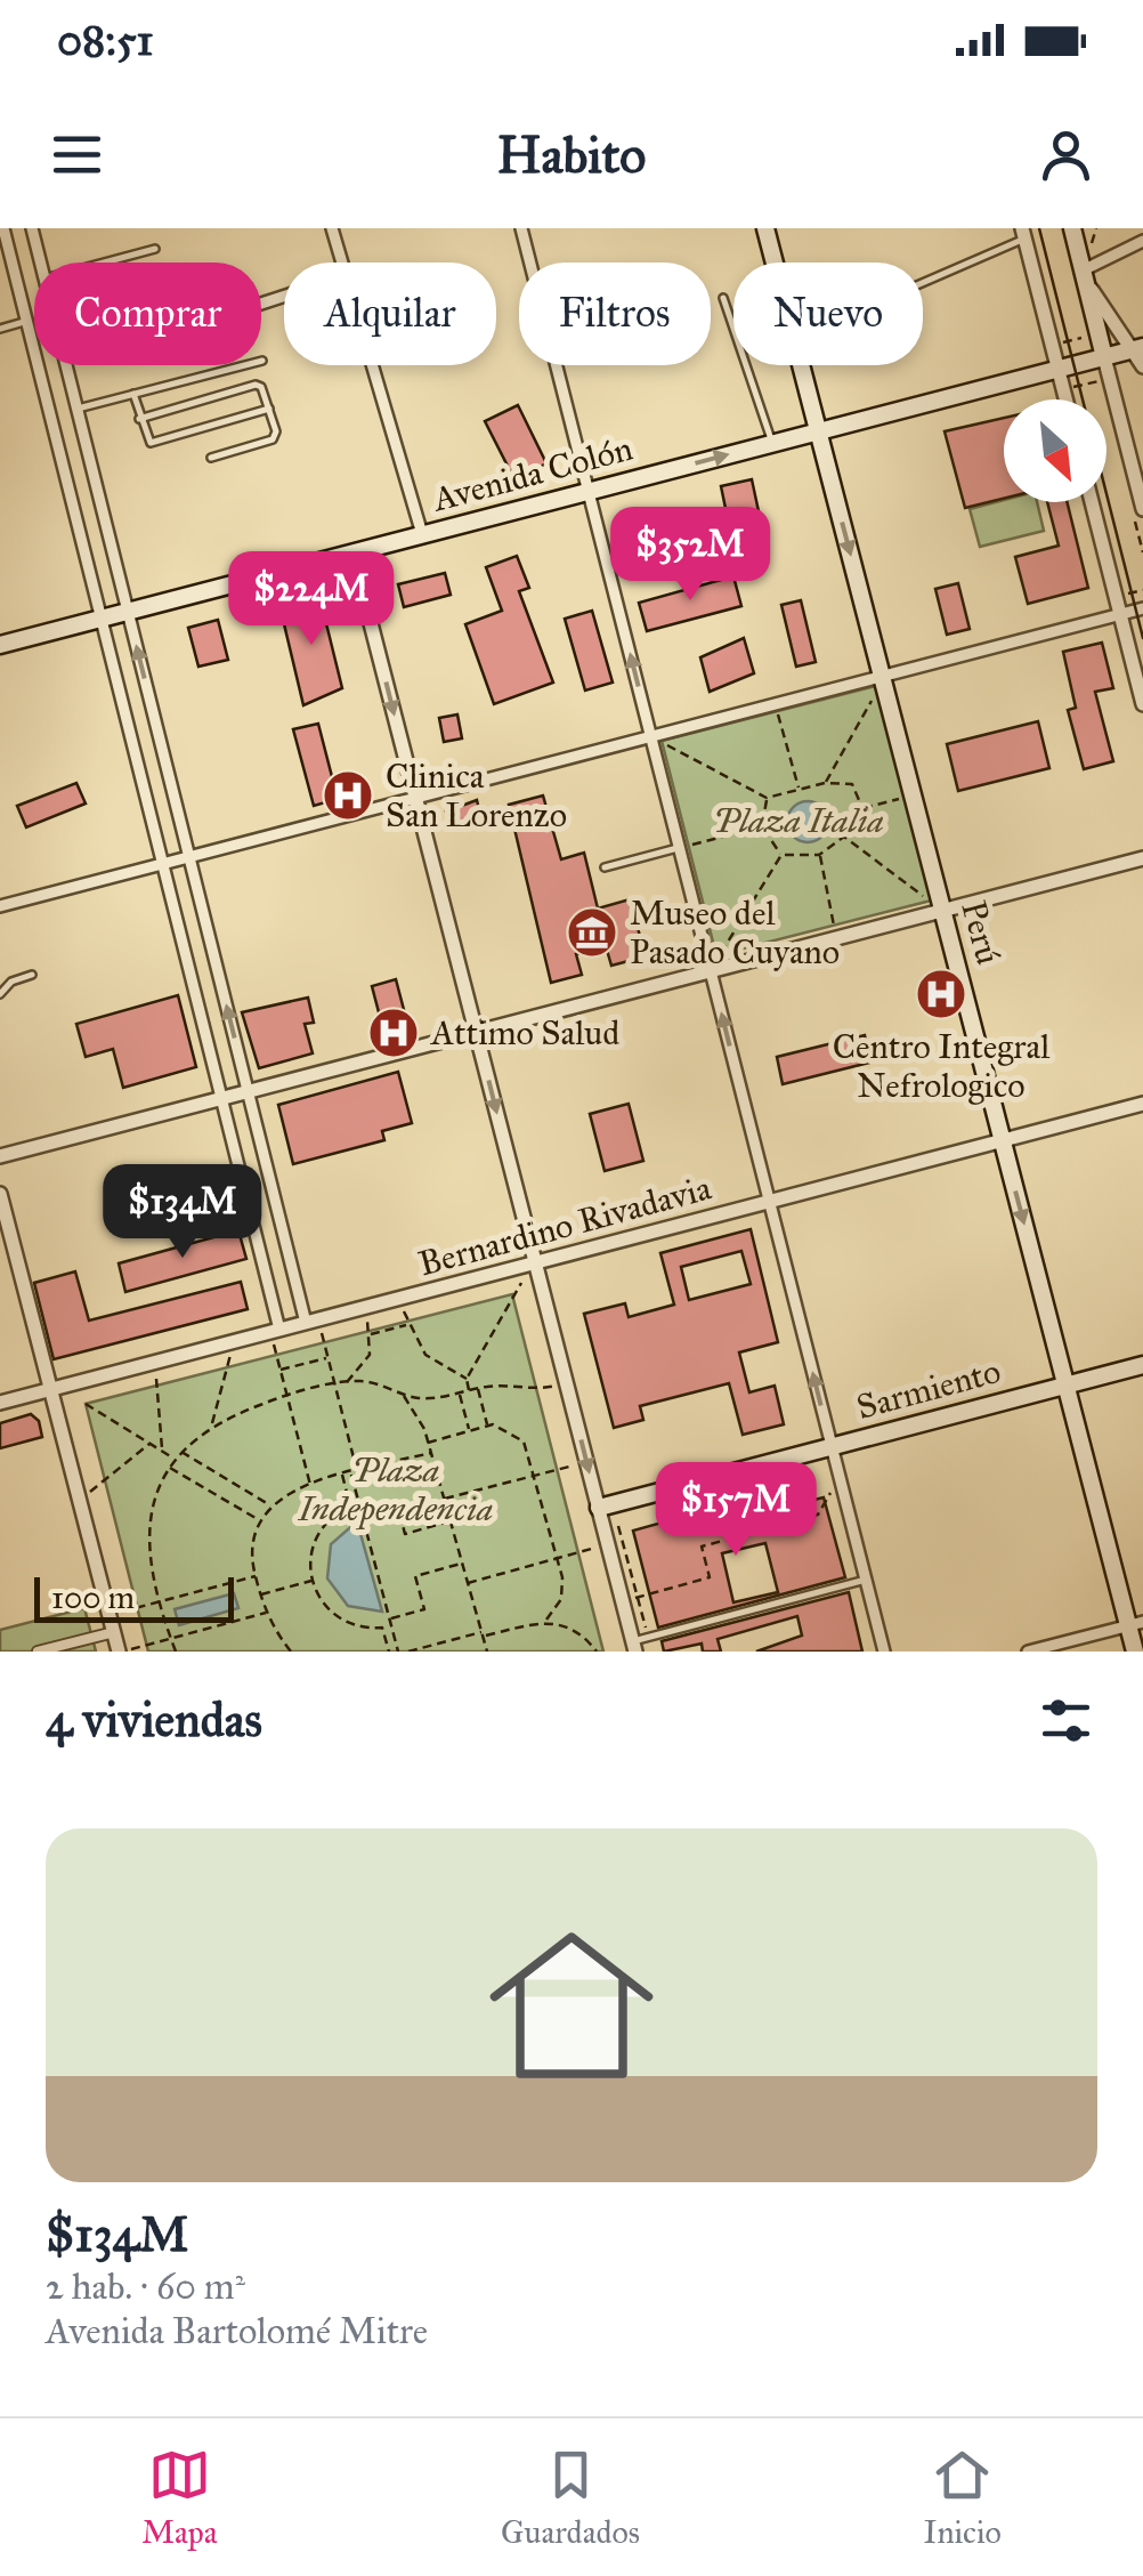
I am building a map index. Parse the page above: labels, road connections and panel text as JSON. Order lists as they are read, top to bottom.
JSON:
{
  "streets": {
    "main road": ["Avenida Colón", "Perú", "Sarmiento"],
    "street": ["Bernardino Rivadavia"]
  },
  "crossings": [
    ["Avenida Colón", "Perú"],
    ["Perú", "Bernardino Rivadavia"],
    ["Perú", "Sarmiento"]
  ],
  "parks": ["Plaza Italia", "Plaza Independencia"],
  "places": {
    "hospital": ["Clinica San Lorenzo", "Centro Integral Nefrologico", "Attimo Salud"],
    "museum": ["Museo del Pasado Cuyano"]
  },
  "scale_bar": "100 m",
  "north": "bottom right",
  "page": {
    "status": "08:51",
    "header": "Habito",
    "chip": [
      "Comprar",
      "Alquilar",
      "Filtros",
      "Nuevo"
    ],
    "price": [
      "$352M",
      "$224M",
      "$134M",
      "$157M"
    ],
    "scale": "100 m",
    "heading": "4 viviendas",
    "list": [
      {
        "name": "$134M",
        "note": "2 hab. · 60 m² · Avenida Bartolomé Mitre"
      }
    ],
    "tabs": ["Mapa", "Guardados", "Inicio"]
  }
}
